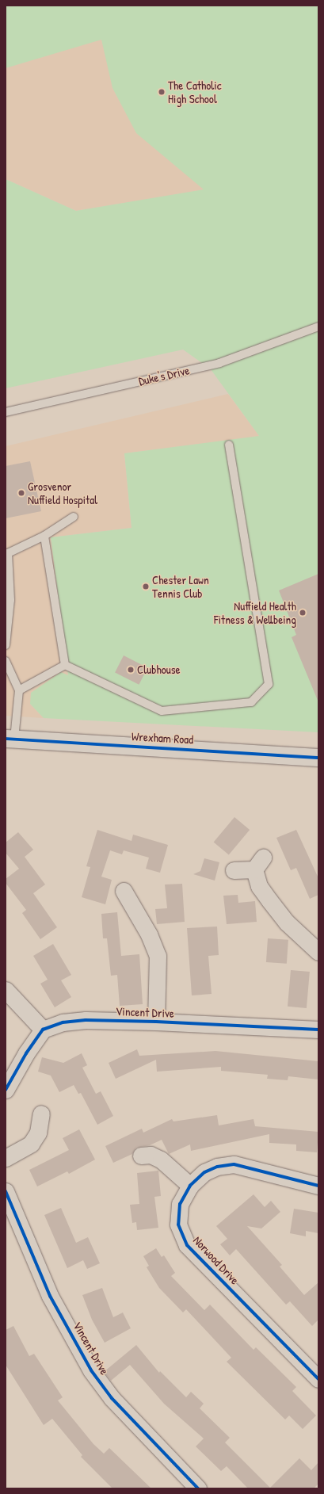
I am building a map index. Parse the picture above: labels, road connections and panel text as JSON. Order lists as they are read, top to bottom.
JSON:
{
  "streets": {
    "highway": ["Wrexham Road"],
    "street": ["Vincent Drive", "Norwood Drive"],
    "lane": ["Duke's Drive"]
  },
  "places": [
    "The Catholic High School",
    "Grosvenor Nuffield Hospital",
    "Chester Lawn Tennis Club",
    "Nuffield Health Fitness & Wellbeing",
    "Clubhouse"
  ]
}
